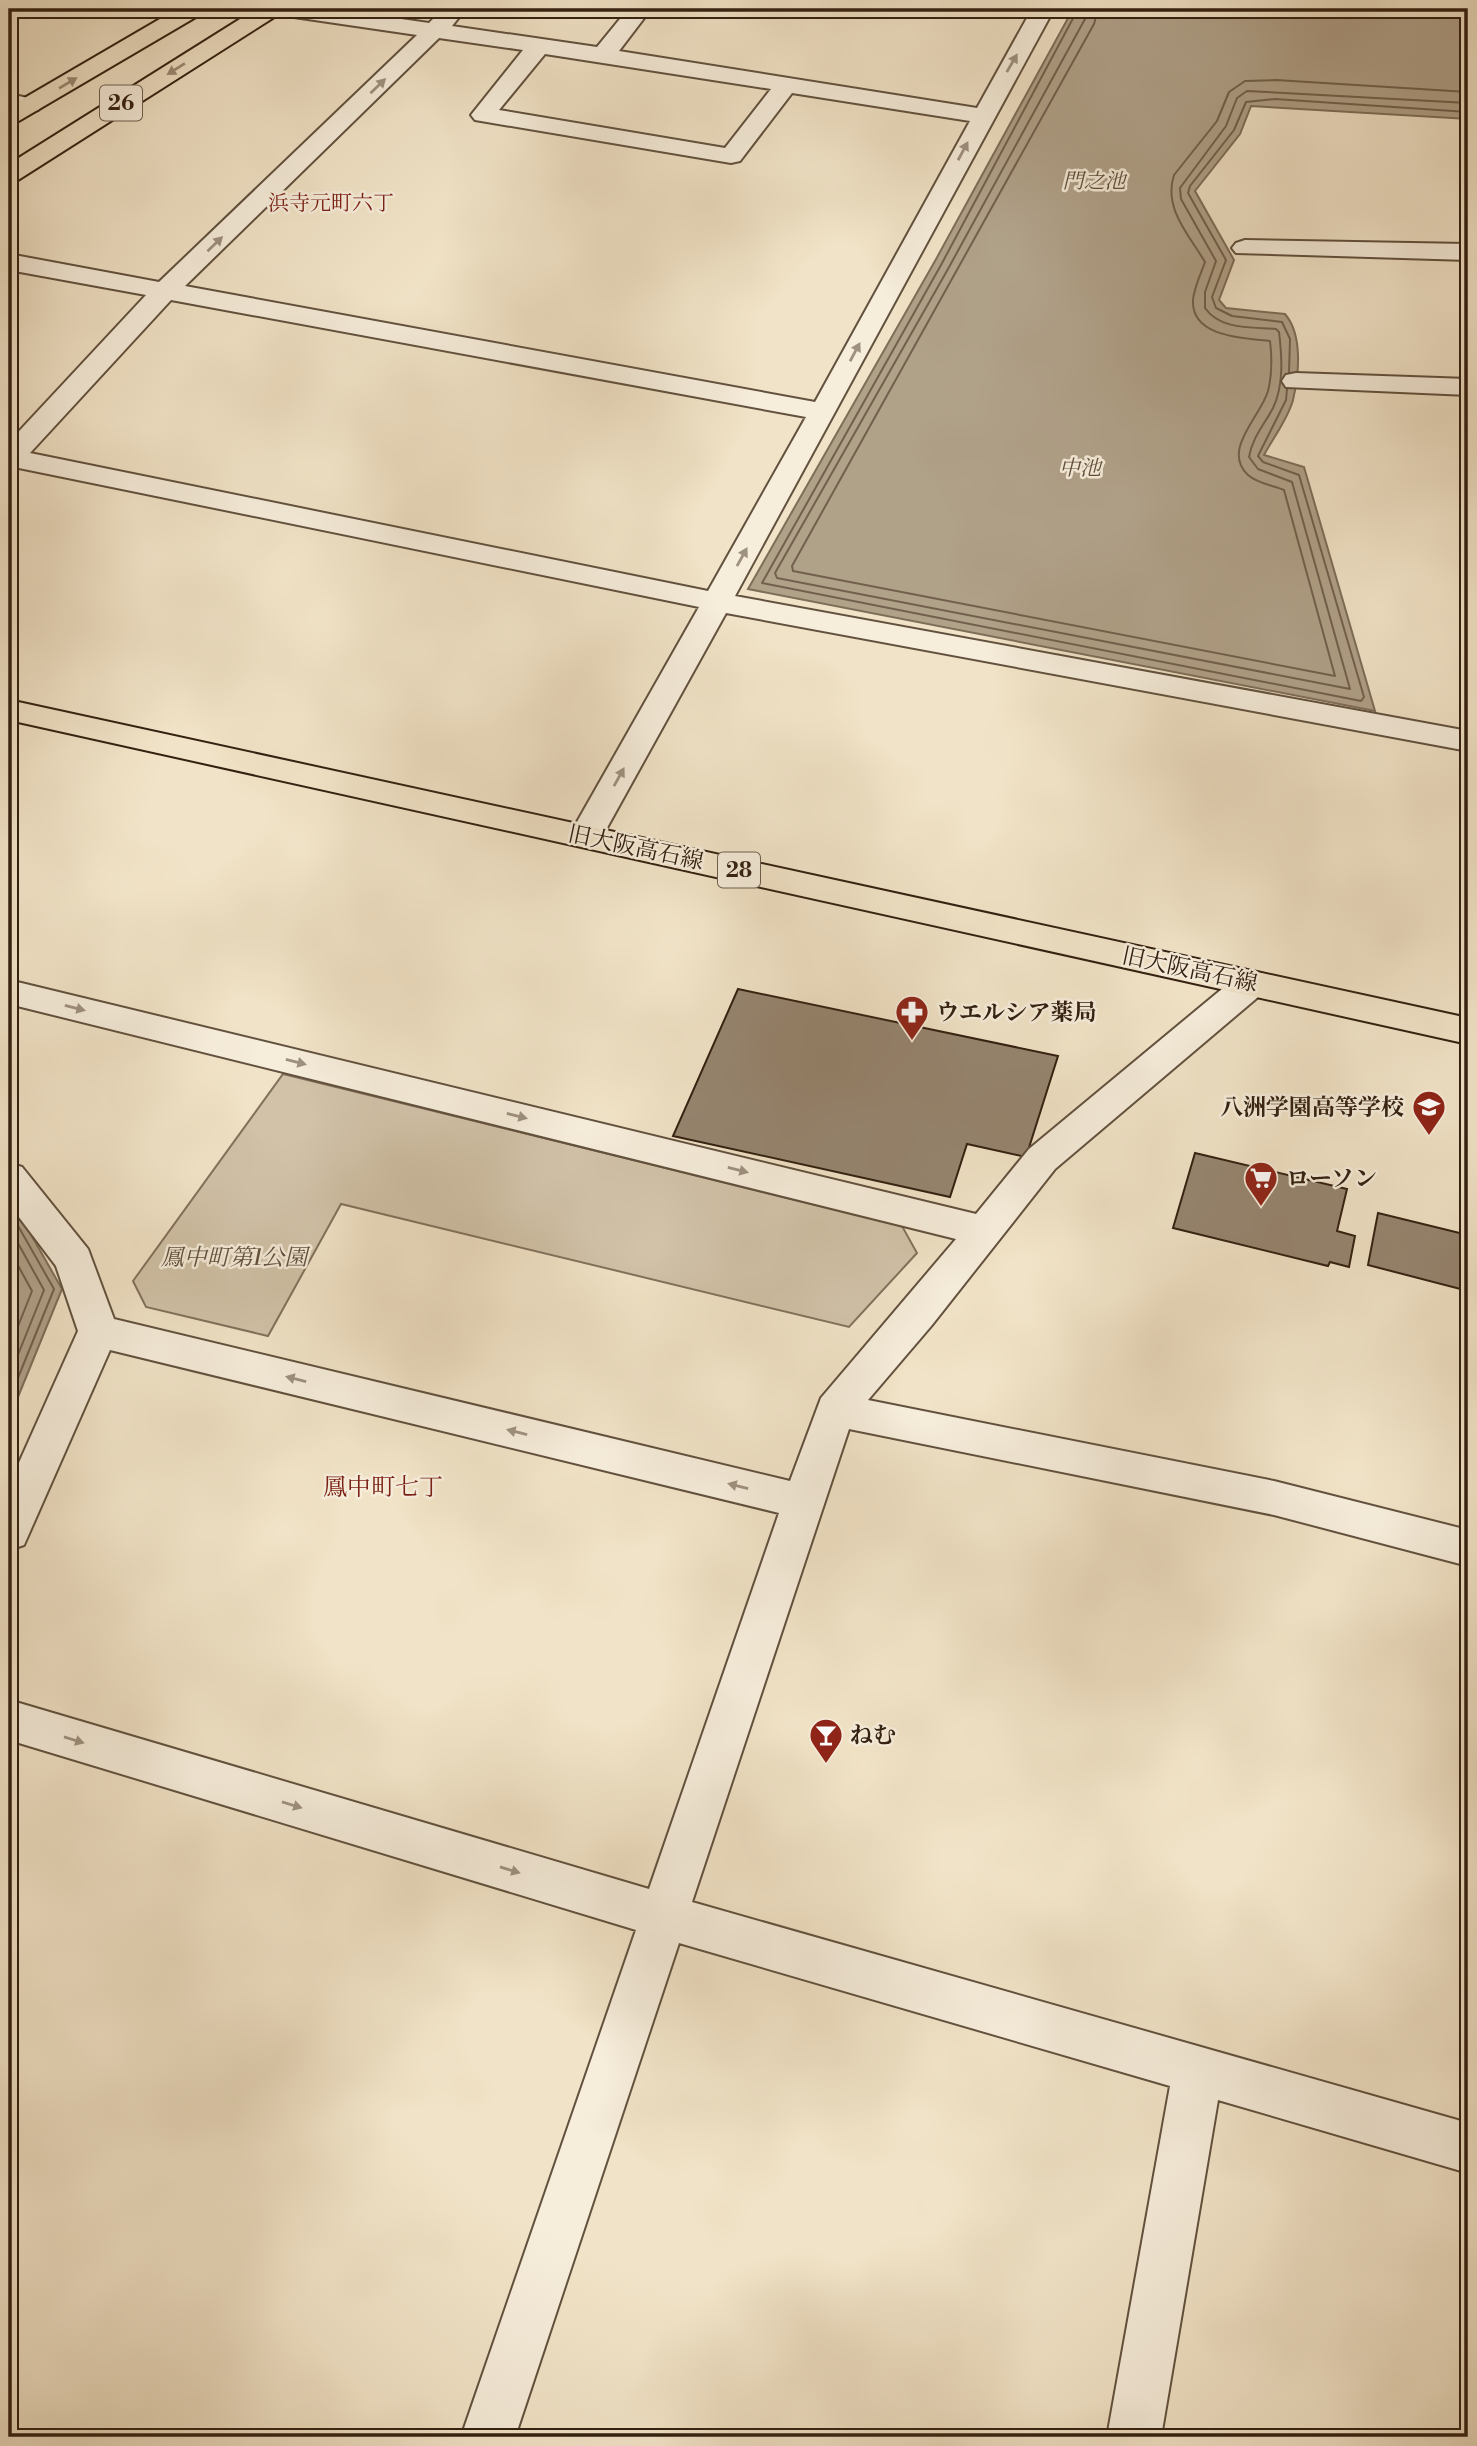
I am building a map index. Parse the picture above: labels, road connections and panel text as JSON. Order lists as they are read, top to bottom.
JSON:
{
  "streets": {
    "main road": ["26", "旧大阪高石線", "28"]
  },
  "districts": ["浜寺元町六丁", "鳳中町七丁"],
  "water": ["門之池", "中池"],
  "parks": ["鳳中町第1公園"],
  "places": {
    "pharmacy": ["ウエルシア薬局"],
    "school or university": ["八洲学園高等学校"],
    "supermarket": ["ローソン"],
    "bar": ["ねむ"]
  }
}
